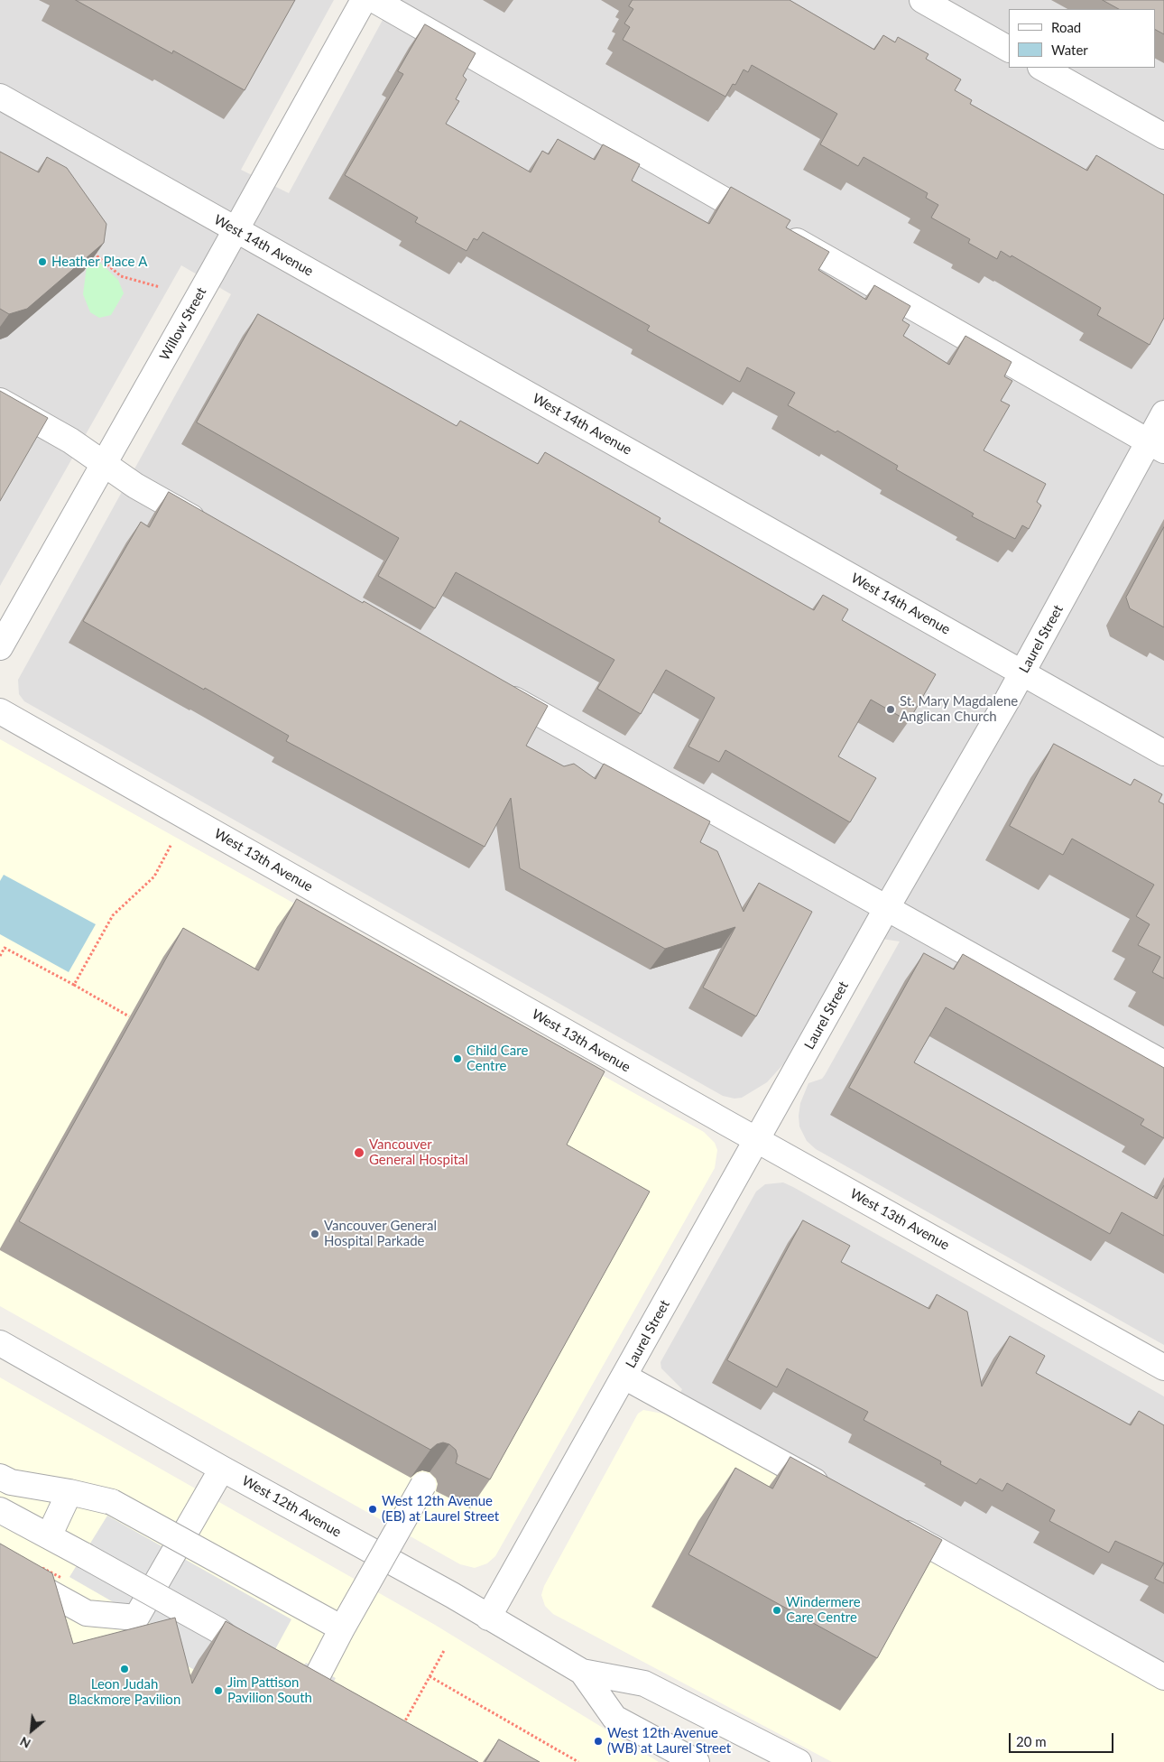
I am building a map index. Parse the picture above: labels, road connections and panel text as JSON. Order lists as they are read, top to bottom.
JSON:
{
  "streets": {
    "street": [
      "West 14th Avenue",
      "Willow Street",
      "Laurel Street",
      "West 13th Avenue",
      "West 12th Avenue"
    ]
  },
  "crossings": [
    ["West 14th Avenue", "Willow Street"],
    ["West 14th Avenue", "Laurel Street"],
    ["Laurel Street", "West 13th Avenue"],
    ["Laurel Street", "West 12th Avenue"]
  ],
  "places": [
    "Heather Place A",
    "St. Mary Magdalene Anglican Church",
    "Child Care Centre",
    "Vancouver General Hospital",
    "Vancouver General Hospital Parkade",
    "West 12th Avenue (EB) at Laurel Street",
    "Windermere Care Centre",
    "Leon Judah Blackmore Pavilion",
    "Jim Pattison Pavilion South",
    "West 12th Avenue (WB) at Laurel Street"
  ],
  "legend": ["Road", "Water"],
  "scale_bar": "20 m",
  "north": "bottom left"
}
